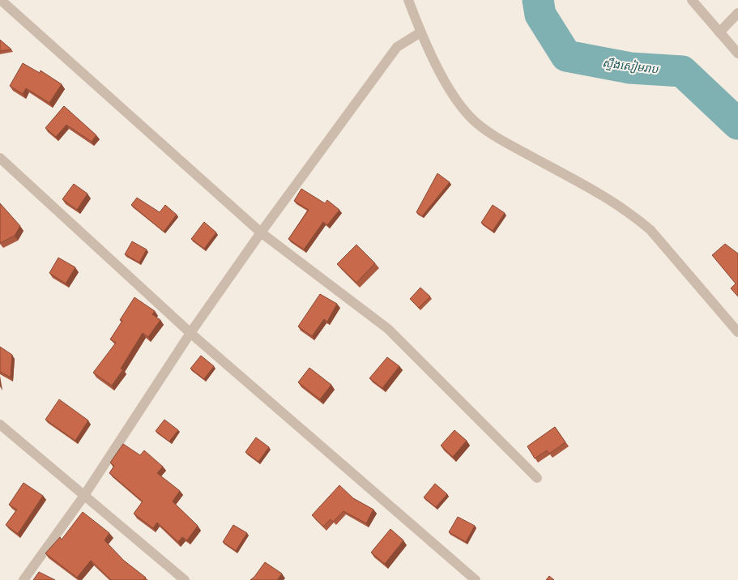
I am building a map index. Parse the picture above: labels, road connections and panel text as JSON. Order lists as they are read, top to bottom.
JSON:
{
  "water": ["ស្ទឹងសៀមរាប"]
}
